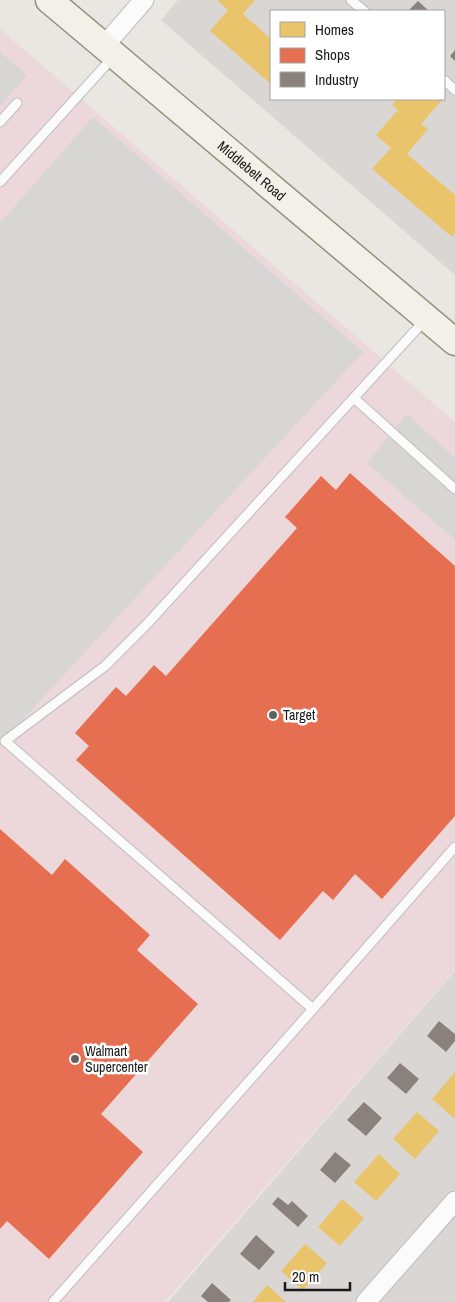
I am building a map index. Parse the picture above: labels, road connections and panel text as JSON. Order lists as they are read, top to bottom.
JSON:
{
  "streets": {
    "main road": ["Middlebelt Road"]
  },
  "places": ["Target", "Walmart Supercenter"],
  "legend": ["Homes", "Shops", "Industry"],
  "scale_bar": "20 m"
}
